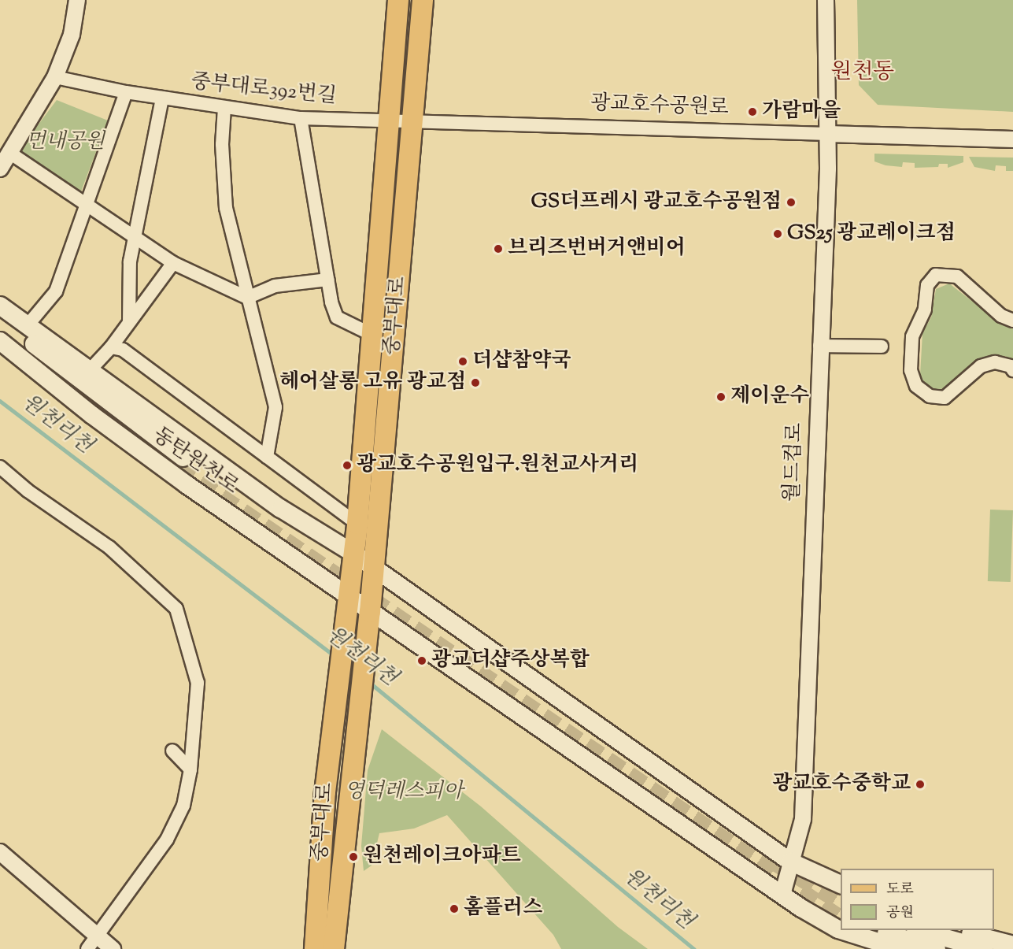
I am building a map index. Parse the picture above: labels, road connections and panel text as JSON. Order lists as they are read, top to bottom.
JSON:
{
  "streets": {
    "main road": ["중부대로", "동탄원천로"],
    "street": ["중부대로392번길", "광교호수공원로", "월드컵로"]
  },
  "crossings": [
    ["중부대로392번길", "광교호수공원로"],
    ["중부대로392번길", "중부대로"],
    ["광교호수공원로", "중부대로"],
    ["광교호수공원로", "월드컵로"],
    ["중부대로", "동탄원천로"],
    ["동탄원천로", "월드컵로"]
  ],
  "districts": ["원천동"],
  "water": ["원천리천"],
  "parks": ["먼내공원", "영덕레스피아"],
  "places": [
    "가람마을",
    "GS더프레시 광교호수공원점",
    "GS25 광교레이크점",
    "브리즈번버거앤비어",
    "더샵참약국",
    "헤어살롱 고유 광교점",
    "제이운수",
    "광교호수공원입구.원천교사거리",
    "광교더샵주상복합",
    "광교호수중학교",
    "원천레이크아파트",
    "홈플러스"
  ],
  "legend": ["도로", "공원"]
}
